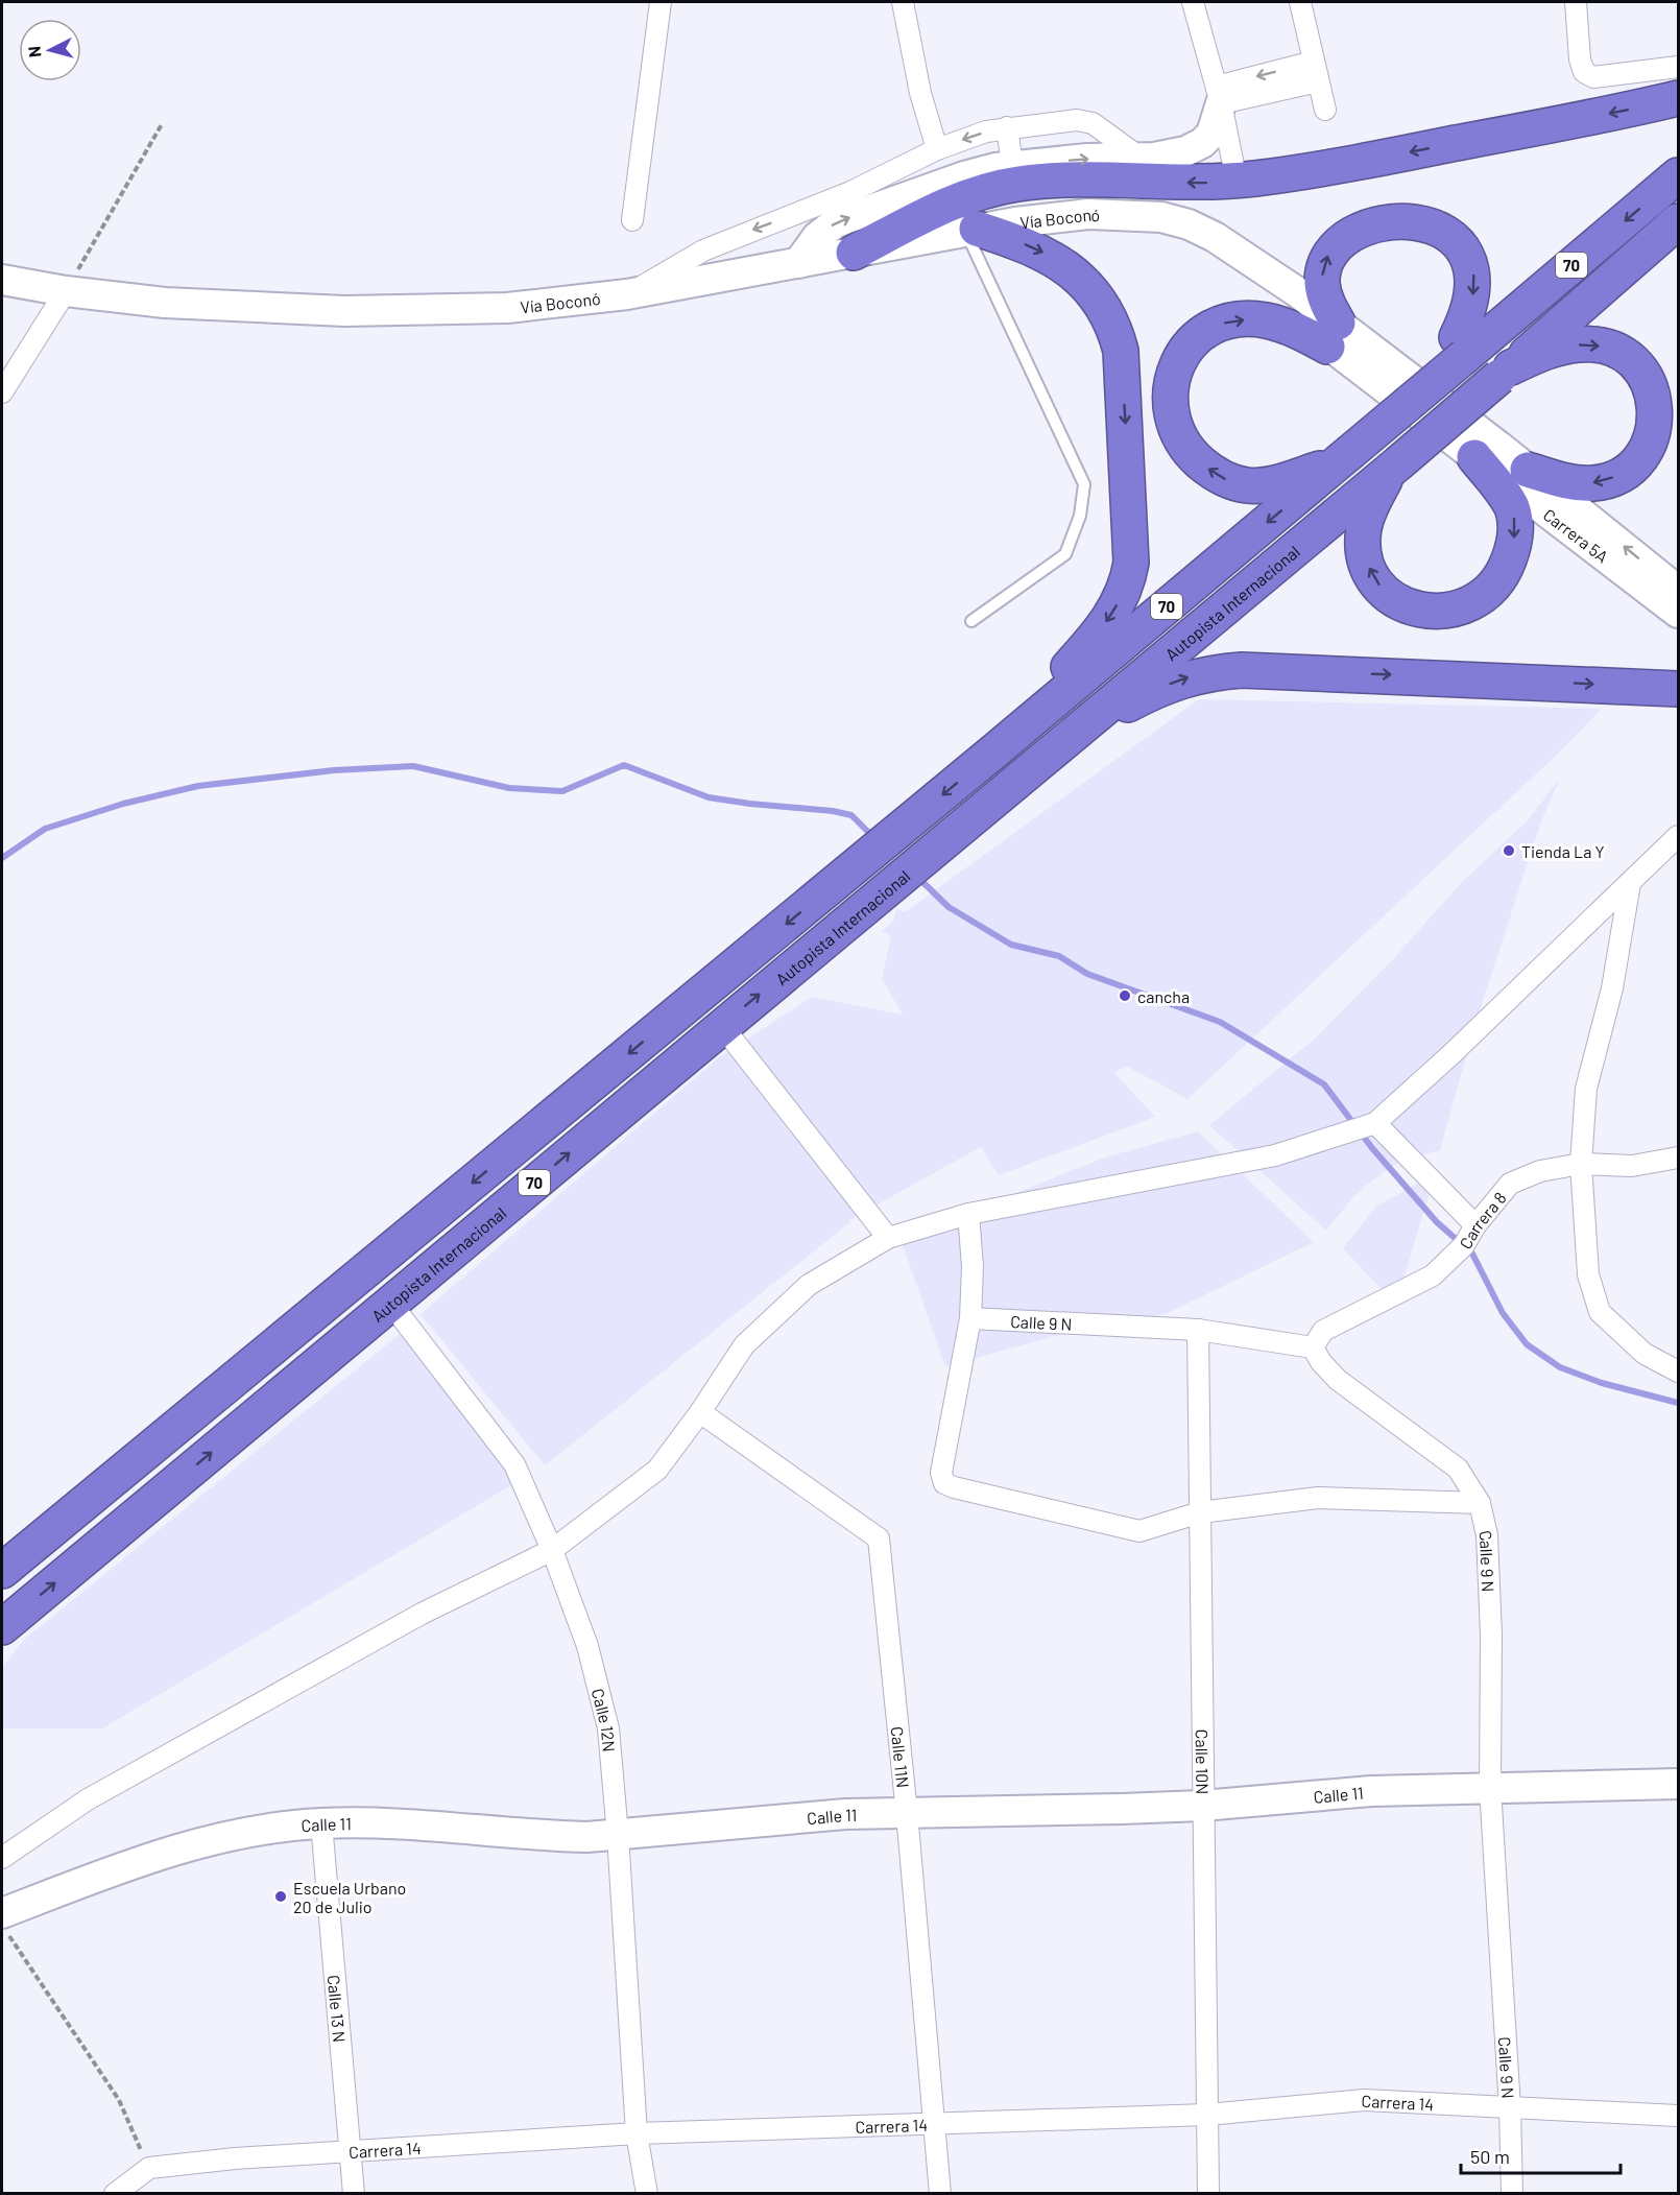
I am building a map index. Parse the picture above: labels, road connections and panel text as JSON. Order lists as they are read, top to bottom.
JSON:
{
  "streets": {
    "highway": ["70", "Autopista Internacional"],
    "main road": ["Vía Boconó", "Carrera 5A", "Calle 11"],
    "street": [
      "Carrera 8",
      "Calle 9 N",
      "Calle 12N",
      "Calle 11N",
      "Calle 10N",
      "Calle 13 N",
      "Carrera 14"
    ]
  },
  "crossings": [
    ["Vía Boconó", "Carrera 5A"],
    ["Autopista Internacional", "Calle 12N"],
    ["Carrera 8", "Calle 9 N"],
    ["Calle 9 N", "Calle 10N"],
    ["Calle 9 N", "Calle 11"],
    ["Calle 9 N", "Carrera 14"],
    ["Calle 12N", "Calle 11"],
    ["Calle 12N", "Carrera 14"],
    ["Calle 11N", "Calle 11"],
    ["Calle 11N", "Carrera 14"],
    ["Calle 10N", "Calle 11"],
    ["Calle 10N", "Carrera 14"],
    ["Calle 11", "Calle 13 N"],
    ["Calle 13 N", "Carrera 14"]
  ],
  "places": ["Tienda La Y", "cancha", "Escuela Urbano 20 de Julio"],
  "scale_bar": "50 m",
  "north": "left"
}
